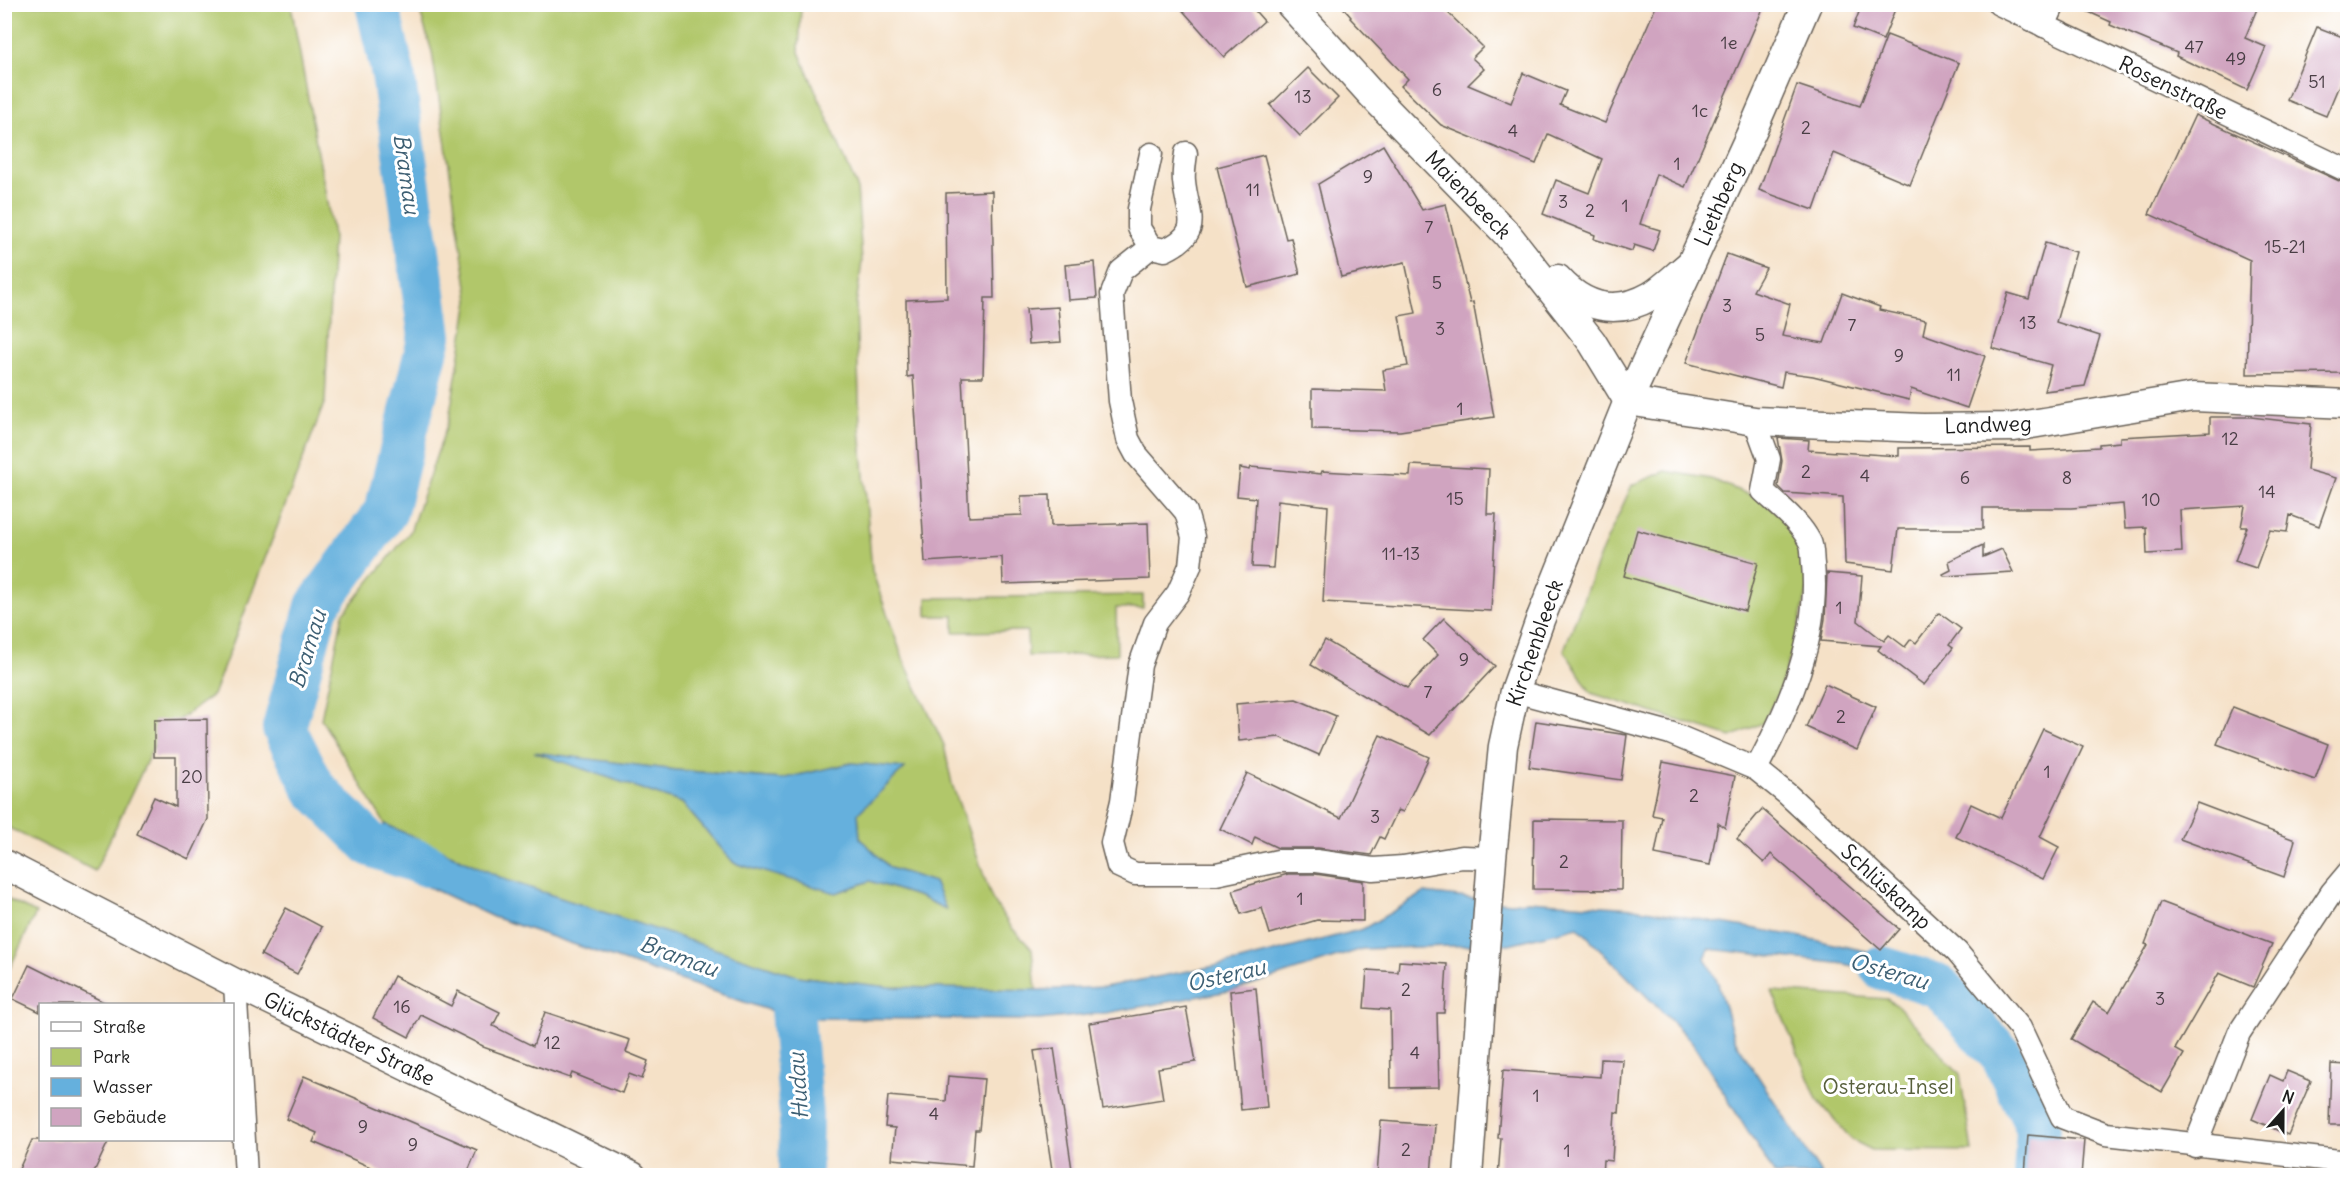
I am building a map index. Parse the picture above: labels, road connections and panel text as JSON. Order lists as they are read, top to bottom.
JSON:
{
  "streets": {
    "street": [
      "Rosenstraße",
      "Maienbeeck",
      "Liethberg",
      "Landweg",
      "Kirchenbleeck",
      "Schlüskamp",
      "Glückstädter Straße"
    ]
  },
  "crossings": [
    ["Maienbeeck", "Liethberg"],
    ["Maienbeeck", "Landweg"],
    ["Maienbeeck", "Kirchenbleeck"],
    ["Liethberg", "Landweg"],
    ["Liethberg", "Kirchenbleeck"],
    ["Landweg", "Kirchenbleeck"],
    ["Kirchenbleeck", "Schlüskamp"]
  ],
  "water": ["Bramau", "Osterau", "Hudau"],
  "parks": ["Osterau-Insel"],
  "house_numbers": [
    "1e",
    "47",
    "49",
    "51",
    "6",
    "13",
    "1c",
    "2",
    "4",
    "1",
    "9",
    "11",
    "3",
    "1",
    "2",
    "7",
    "15-21",
    "5",
    "3",
    "13",
    "7",
    "3",
    "5",
    "9",
    "11",
    "1",
    "12",
    "2",
    "4",
    "6",
    "8",
    "14",
    "15",
    "10",
    "11-13",
    "1",
    "9",
    "7",
    "2",
    "1",
    "20",
    "2",
    "3",
    "2",
    "1",
    "2",
    "3",
    "16",
    "12",
    "4",
    "1",
    "4",
    "9",
    "9",
    "2",
    "1"
  ],
  "legend": [
    "Straße",
    "Park",
    "Wasser",
    "Gebäude"
  ],
  "north": "top"
}
